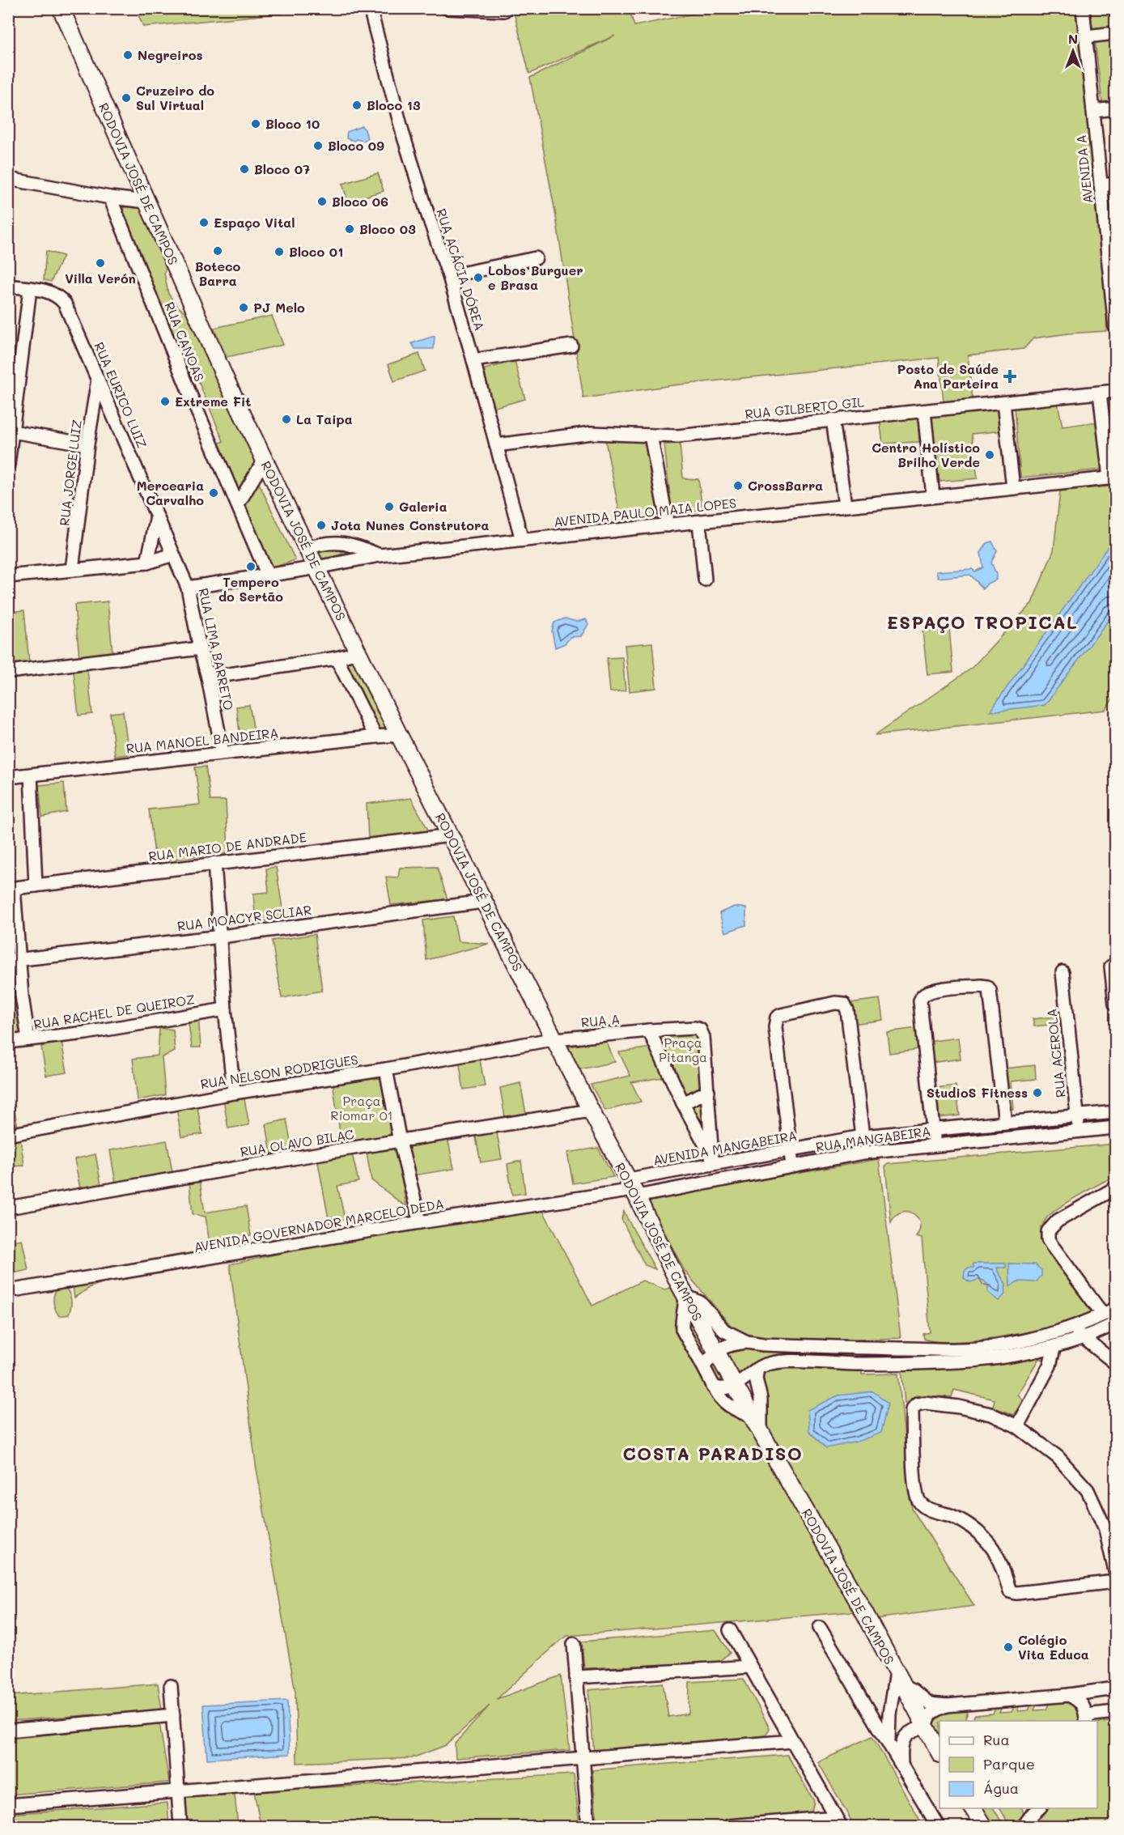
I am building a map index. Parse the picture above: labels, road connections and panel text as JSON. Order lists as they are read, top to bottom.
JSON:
{
  "streets": {
    "main road": ["RODOVIA JOSÉ DE CAMPOS"],
    "street": [
      "AVENIDA A",
      "RUA ACÁCIA DÓREA",
      "RUA CANOAS",
      "RUA EURICO LUIZ",
      "RUA GILBERTO GIL",
      "RUA JORGE LUIZ",
      "AVENIDA PAULO MAIA LOPES",
      "RUA LIMA BARRETO",
      "RUA MANOEL BANDEIRA",
      "RUA MARIO DE ANDRADE",
      "RUA MOACYR SCLIAR",
      "RUA RACHEL DE QUEIROZ",
      "RUA A",
      "RUA ACEROLA",
      "RUA NELSON RODRIGUES",
      "RUA MANGABEIRA",
      "RUA OLAVO BILAC",
      "AVENIDA MANGABEIRA",
      "AVENIDA GOVERNADOR MARCELO DEDA"
    ]
  },
  "crossings": [
    ["RODOVIA JOSÉ DE CAMPOS", "AVENIDA PAULO MAIA LOPES"],
    ["RODOVIA JOSÉ DE CAMPOS", "RUA MANOEL BANDEIRA"],
    ["RODOVIA JOSÉ DE CAMPOS", "RUA MARIO DE ANDRADE"],
    ["RODOVIA JOSÉ DE CAMPOS", "RUA MOACYR SCLIAR"],
    ["RODOVIA JOSÉ DE CAMPOS", "RUA A"],
    ["RODOVIA JOSÉ DE CAMPOS", "RUA NELSON RODRIGUES"],
    ["RODOVIA JOSÉ DE CAMPOS", "RUA MANGABEIRA"],
    ["RODOVIA JOSÉ DE CAMPOS", "RUA OLAVO BILAC"],
    ["RODOVIA JOSÉ DE CAMPOS", "AVENIDA MANGABEIRA"],
    ["RODOVIA JOSÉ DE CAMPOS", "AVENIDA GOVERNADOR MARCELO DEDA"],
    ["RUA ACÁCIA DÓREA", "RUA GILBERTO GIL"],
    ["RUA ACÁCIA DÓREA", "AVENIDA PAULO MAIA LOPES"],
    ["RUA CANOAS", "AVENIDA PAULO MAIA LOPES"],
    ["RUA EURICO LUIZ", "RUA JORGE LUIZ"],
    ["RUA EURICO LUIZ", "RUA LIMA BARRETO"],
    ["AVENIDA PAULO MAIA LOPES", "RUA LIMA BARRETO"],
    ["RUA LIMA BARRETO", "RUA MANOEL BANDEIRA"],
    ["RUA A", "RUA NELSON RODRIGUES"],
    ["RUA ACEROLA", "RUA MANGABEIRA"],
    ["RUA ACEROLA", "AVENIDA MANGABEIRA"],
    ["RUA MANGABEIRA", "AVENIDA MANGABEIRA"],
    ["RUA MANGABEIRA", "AVENIDA GOVERNADOR MARCELO DEDA"],
    ["AVENIDA MANGABEIRA", "AVENIDA GOVERNADOR MARCELO DEDA"]
  ],
  "districts": ["ESPAÇO TROPICAL", "COSTA PARADISO"],
  "parks": ["Praça Pitanga", "Praça Riomar 01"],
  "places": {
    "other": [
      "Negreiros",
      "Cruzeiro do Sul Virtual",
      "Bloco 13",
      "Bloco 10",
      "Bloco 09",
      "Bloco 07",
      "Bloco 06",
      "Espaço Vital",
      "Bloco 03",
      "Boteco Barra",
      "Bloco 01",
      "Villa Verón",
      "Lobos Burguer e Brasa",
      "PJ Melo",
      "Extreme Fit",
      "La Taipa",
      "Centro Holístico Brilho Verde",
      "CrossBarra",
      "Mercearia Carvalho",
      "Galeria",
      "Jota Nunes Construtora",
      "Tempero do Sertão",
      "StudioS Fitness",
      "Colégio Vita Educa"
    ],
    "health": ["Posto de Saúde Ana Parteira"]
  },
  "legend": ["Rua", "Parque", "Água"],
  "north": "top"
}
